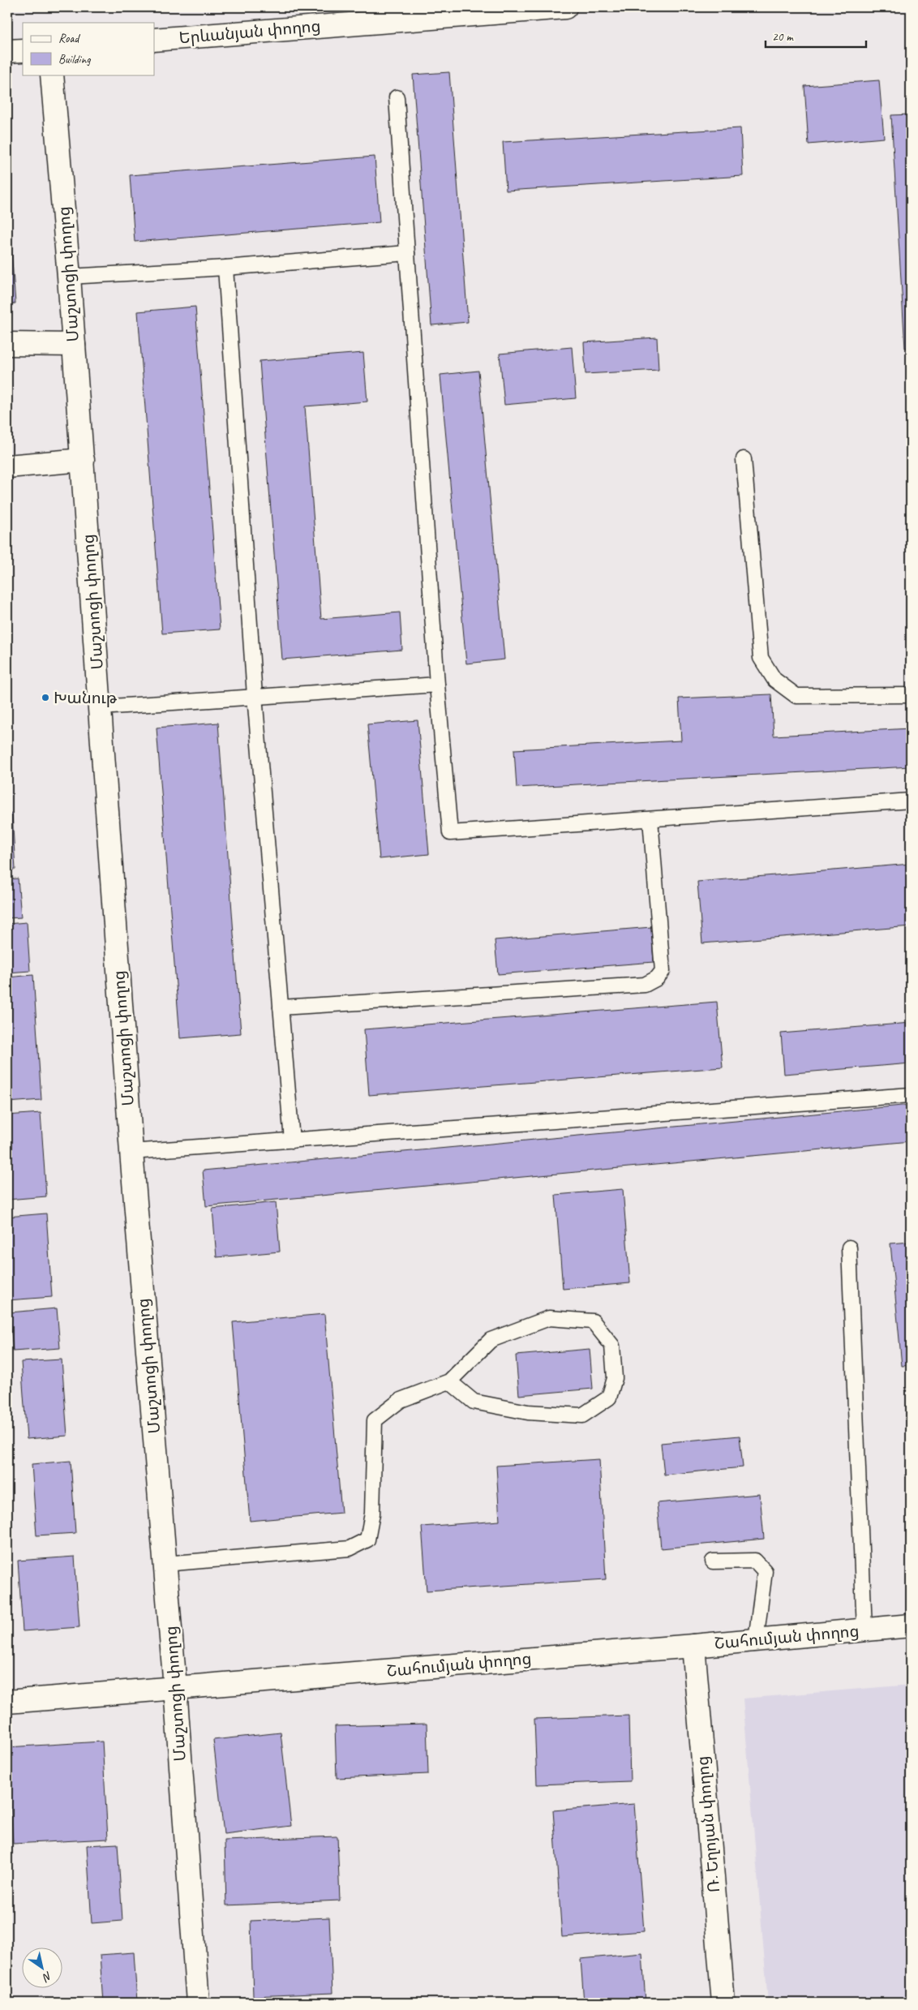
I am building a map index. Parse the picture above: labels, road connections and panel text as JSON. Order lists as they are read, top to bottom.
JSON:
{
  "streets": {
    "main road": [
      "Երևանյան փողոց",
      "Մաշտոցի փողոց",
      "Շահումյան փողոց",
      "Ռ. Եղոյան փողոց"
    ]
  },
  "crossings": [
    ["Մաշտոցի փողոց", "Շահումյան փողոց"],
    ["Շահումյան փողոց", "Ռ. Եղոյան փողոց"]
  ],
  "places": ["Խանութ"],
  "legend": ["Road", "Building"],
  "scale_bar": "20 m",
  "north": "bottom right"
}
